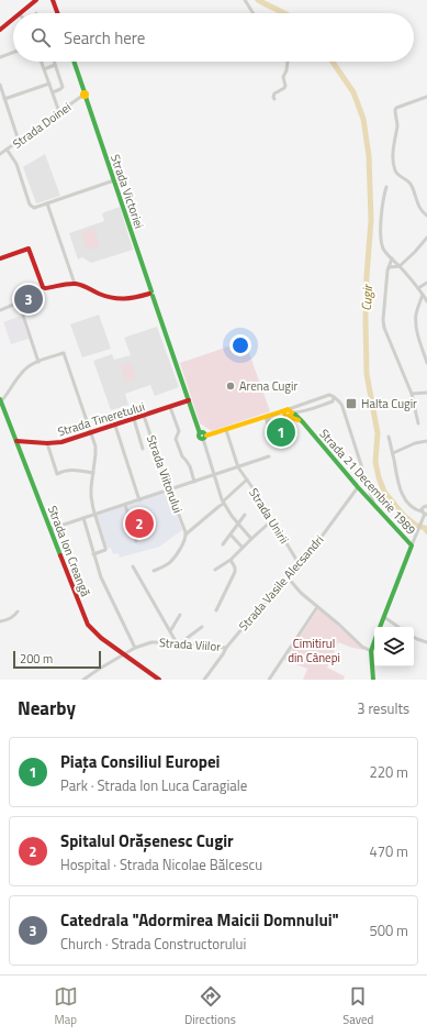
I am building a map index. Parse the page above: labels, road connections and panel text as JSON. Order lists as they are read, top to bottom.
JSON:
{
  "streets": {
    "main road": [
      "Strada Victoriei",
      "Strada Tineretului",
      "Strada 21 Decembrie 1989",
      "Strada Ion Creangă"
    ],
    "street": [
      "Strada Doinei",
      "Strada Viitorului",
      "Strada Unirii",
      "Strada Vasile Alecsandri",
      "Strada Viilor"
    ]
  },
  "crossings": [
    ["Strada Doinei", "Strada Victoriei"],
    ["Strada Victoriei", "Strada Tineretului"],
    ["Strada Tineretului", "Strada Viitorului"],
    ["Strada Tineretului", "Strada Ion Creangă"],
    ["Strada 21 Decembrie 1989", "Strada Vasile Alecsandri"],
    ["Strada Unirii", "Strada Vasile Alecsandri"],
    ["Strada Ion Creangă", "Strada Viilor"],
    ["Strada Vasile Alecsandri", "Strada Viilor"]
  ],
  "water": ["Cugir"],
  "parks": ["Cimitirul din Cânepi"],
  "places": {
    "other": ["Arena Cugir"],
    "transit": ["Halta Cugir"]
  },
  "scale_bar": "200 m",
  "page": {
    "search": "Search here",
    "pins": ["3", "1", "2"],
    "scale": "200 m",
    "heading": ["Nearby", "3 results"],
    "list": [
      {
        "mark": "1",
        "name": "Piața Consiliul Europei",
        "note": "Park · Strada Ion Luca Caragiale",
        "value": "220 m"
      },
      {
        "mark": "2",
        "name": "Spitalul Orășenesc Cugir",
        "note": "Hospital · Strada Nicolae Bălcescu",
        "value": "470 m"
      },
      {
        "mark": "3",
        "name": "Catedrala \"Adormirea Maicii Domnului\"",
        "note": "Church · Strada Constructorului",
        "value": "500 m"
      }
    ],
    "nav": ["Map", "Directions", "Saved"]
  }
}
